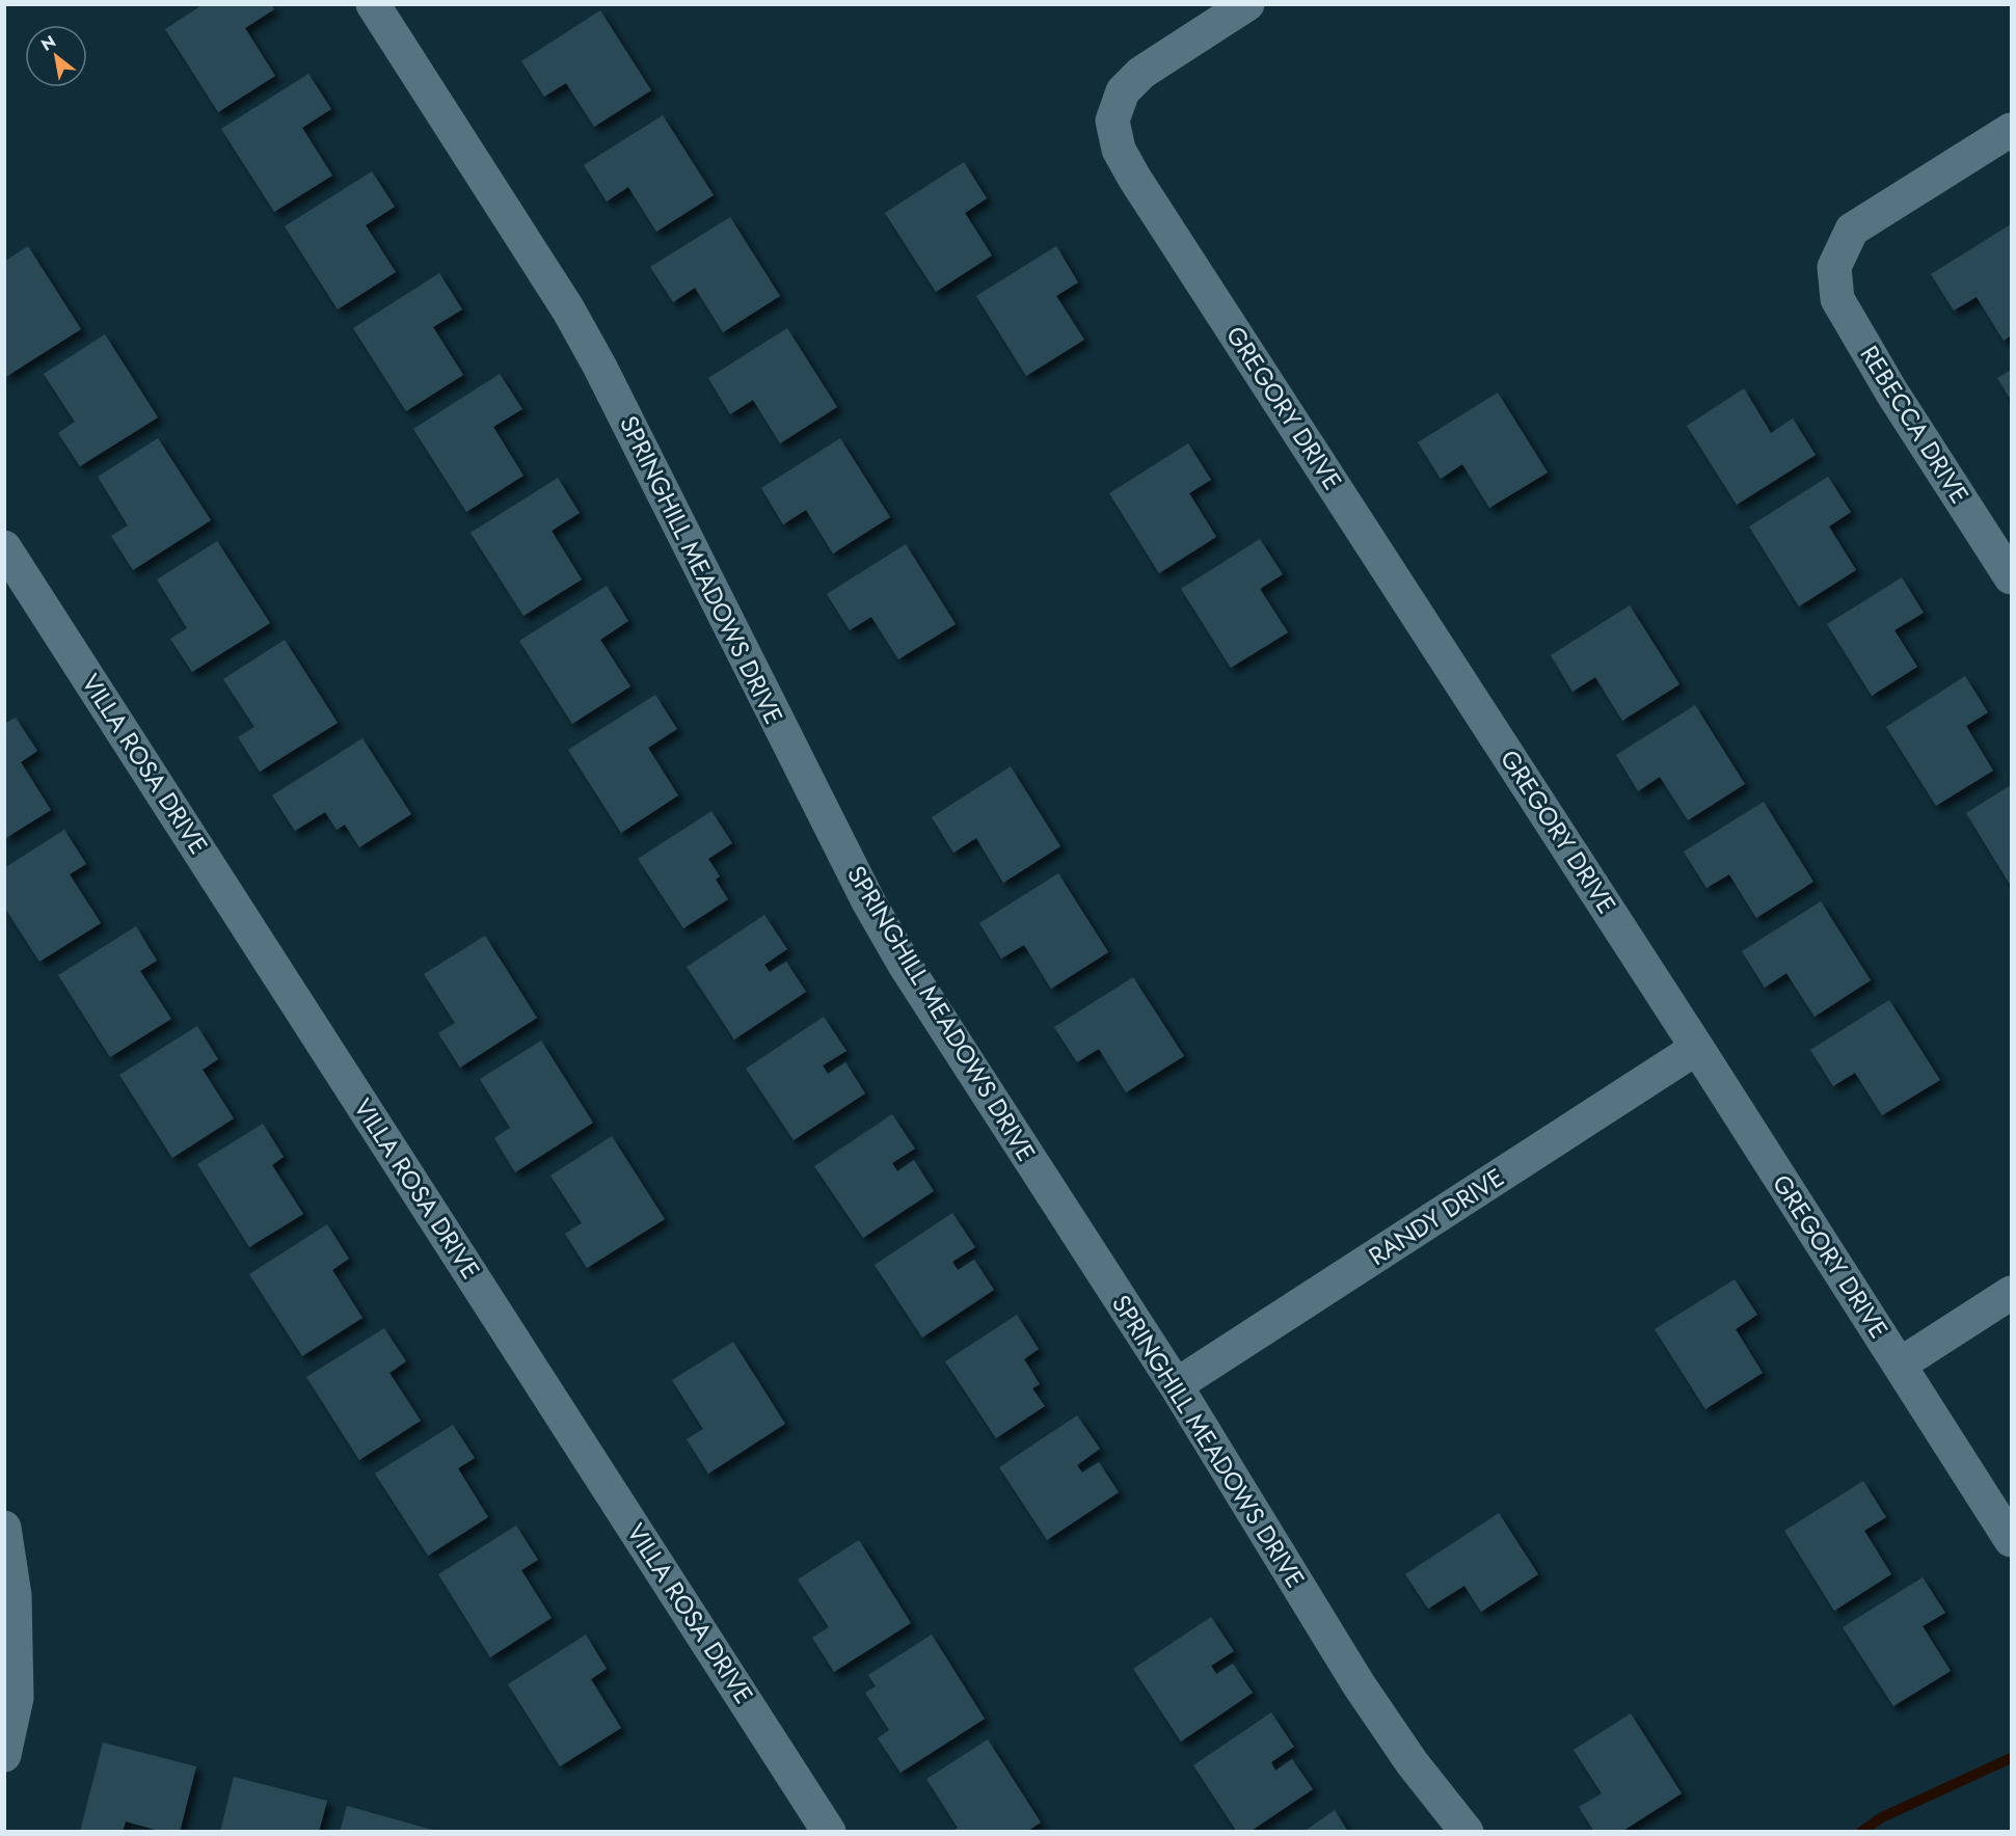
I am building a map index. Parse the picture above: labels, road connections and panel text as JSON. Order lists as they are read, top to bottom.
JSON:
{
  "streets": {
    "street": [
      "GREGORY DRIVE",
      "REBECCA DRIVE",
      "SPRINGHILL MEADOWS DRIVE",
      "VILLA ROSA DRIVE",
      "RANDY DRIVE"
    ]
  },
  "crossings": [
    ["GREGORY DRIVE", "RANDY DRIVE"],
    ["SPRINGHILL MEADOWS DRIVE", "RANDY DRIVE"]
  ],
  "north": "top left"
}
